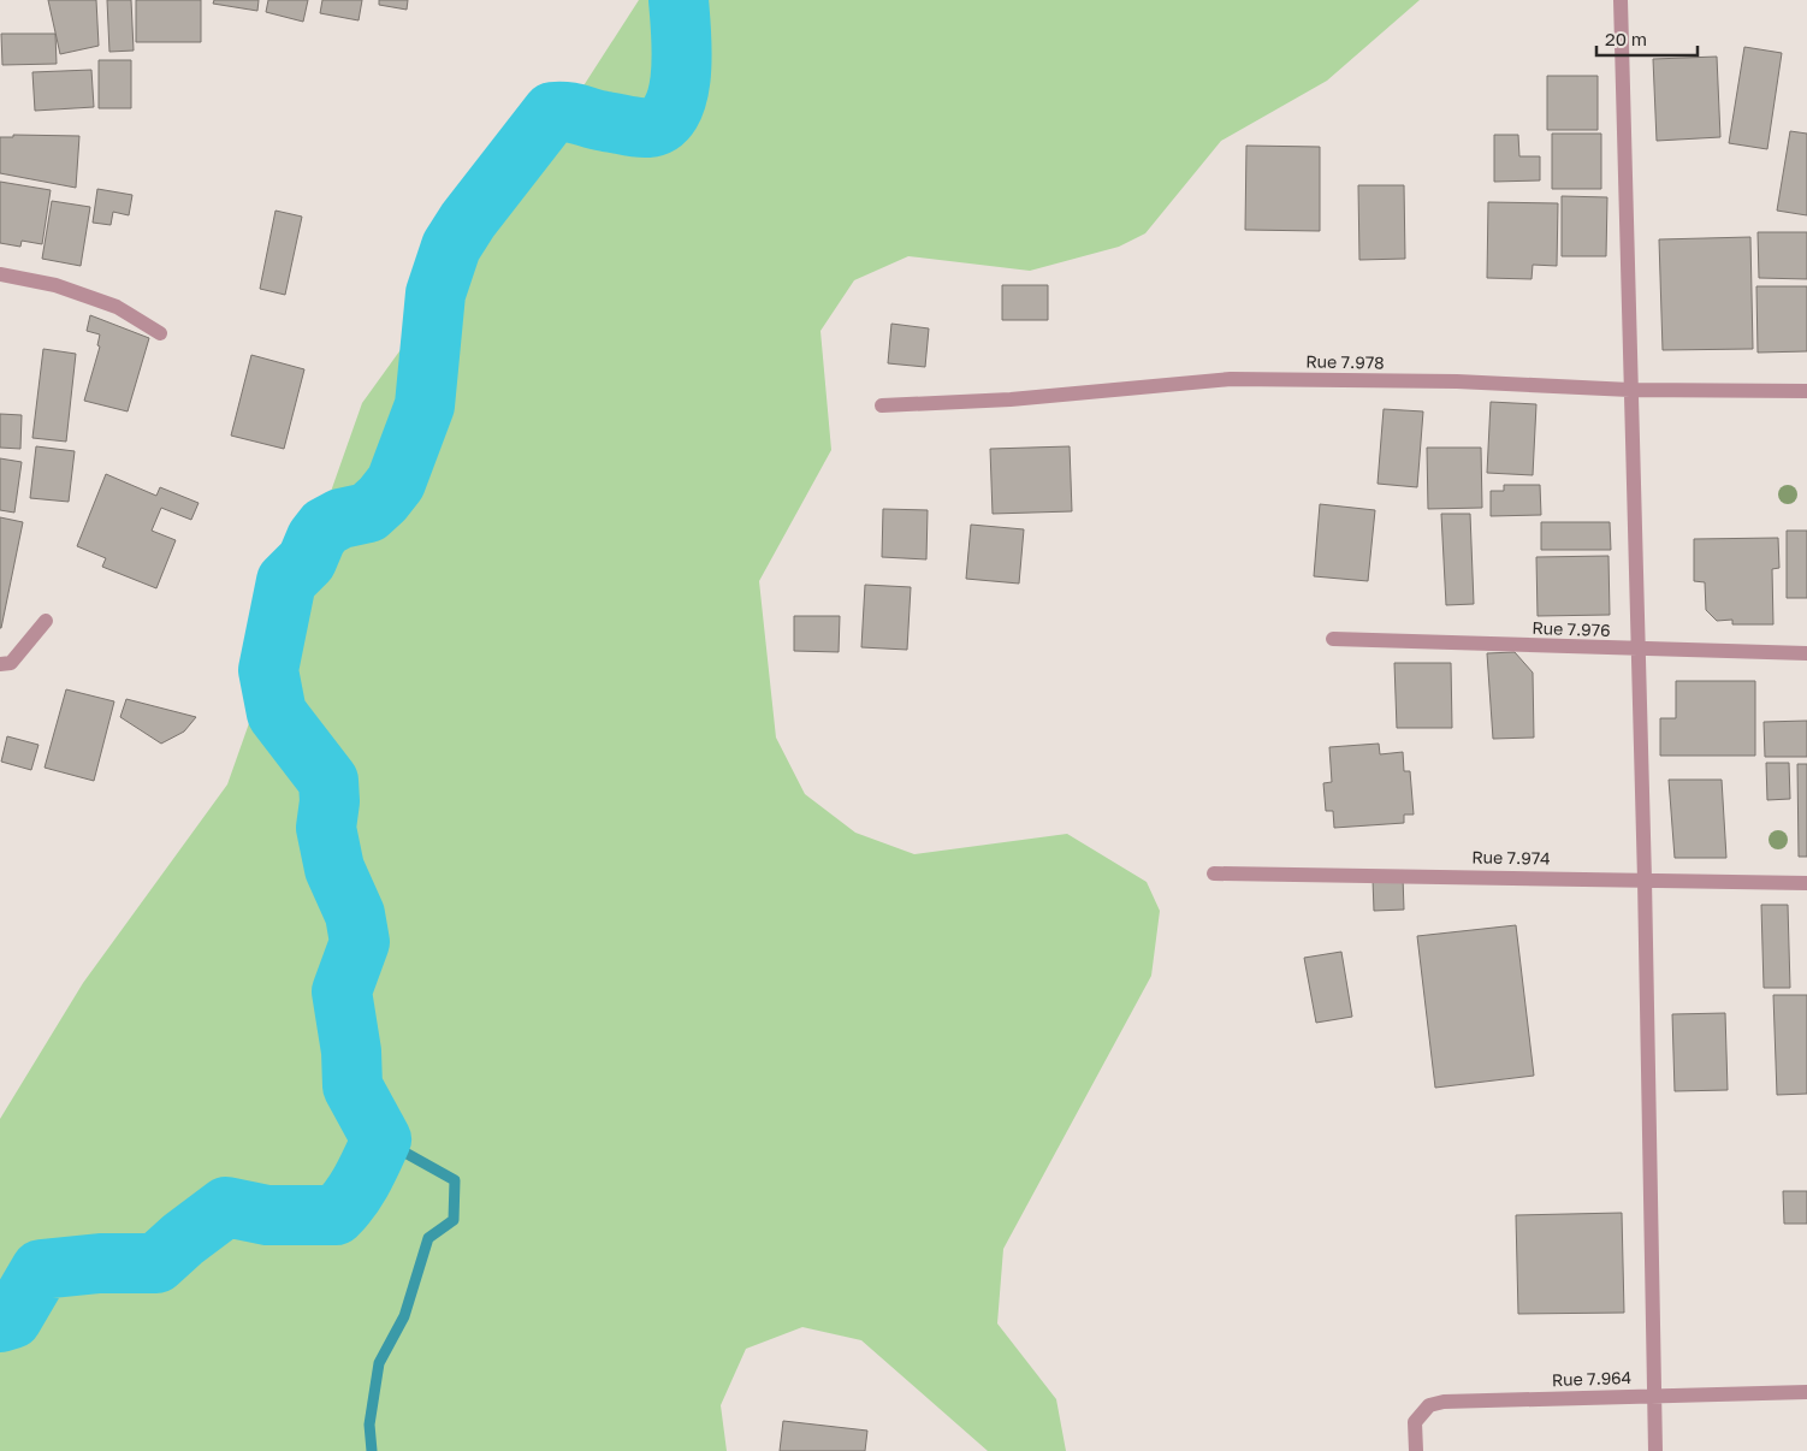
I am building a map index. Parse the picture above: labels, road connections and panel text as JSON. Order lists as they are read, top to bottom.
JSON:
{
  "streets": {
    "street": [
      "Rue 7.978",
      "Rue 7.976",
      "Rue 7.974",
      "Rue 7.964"
    ]
  },
  "scale_bar": "20 m"
}
